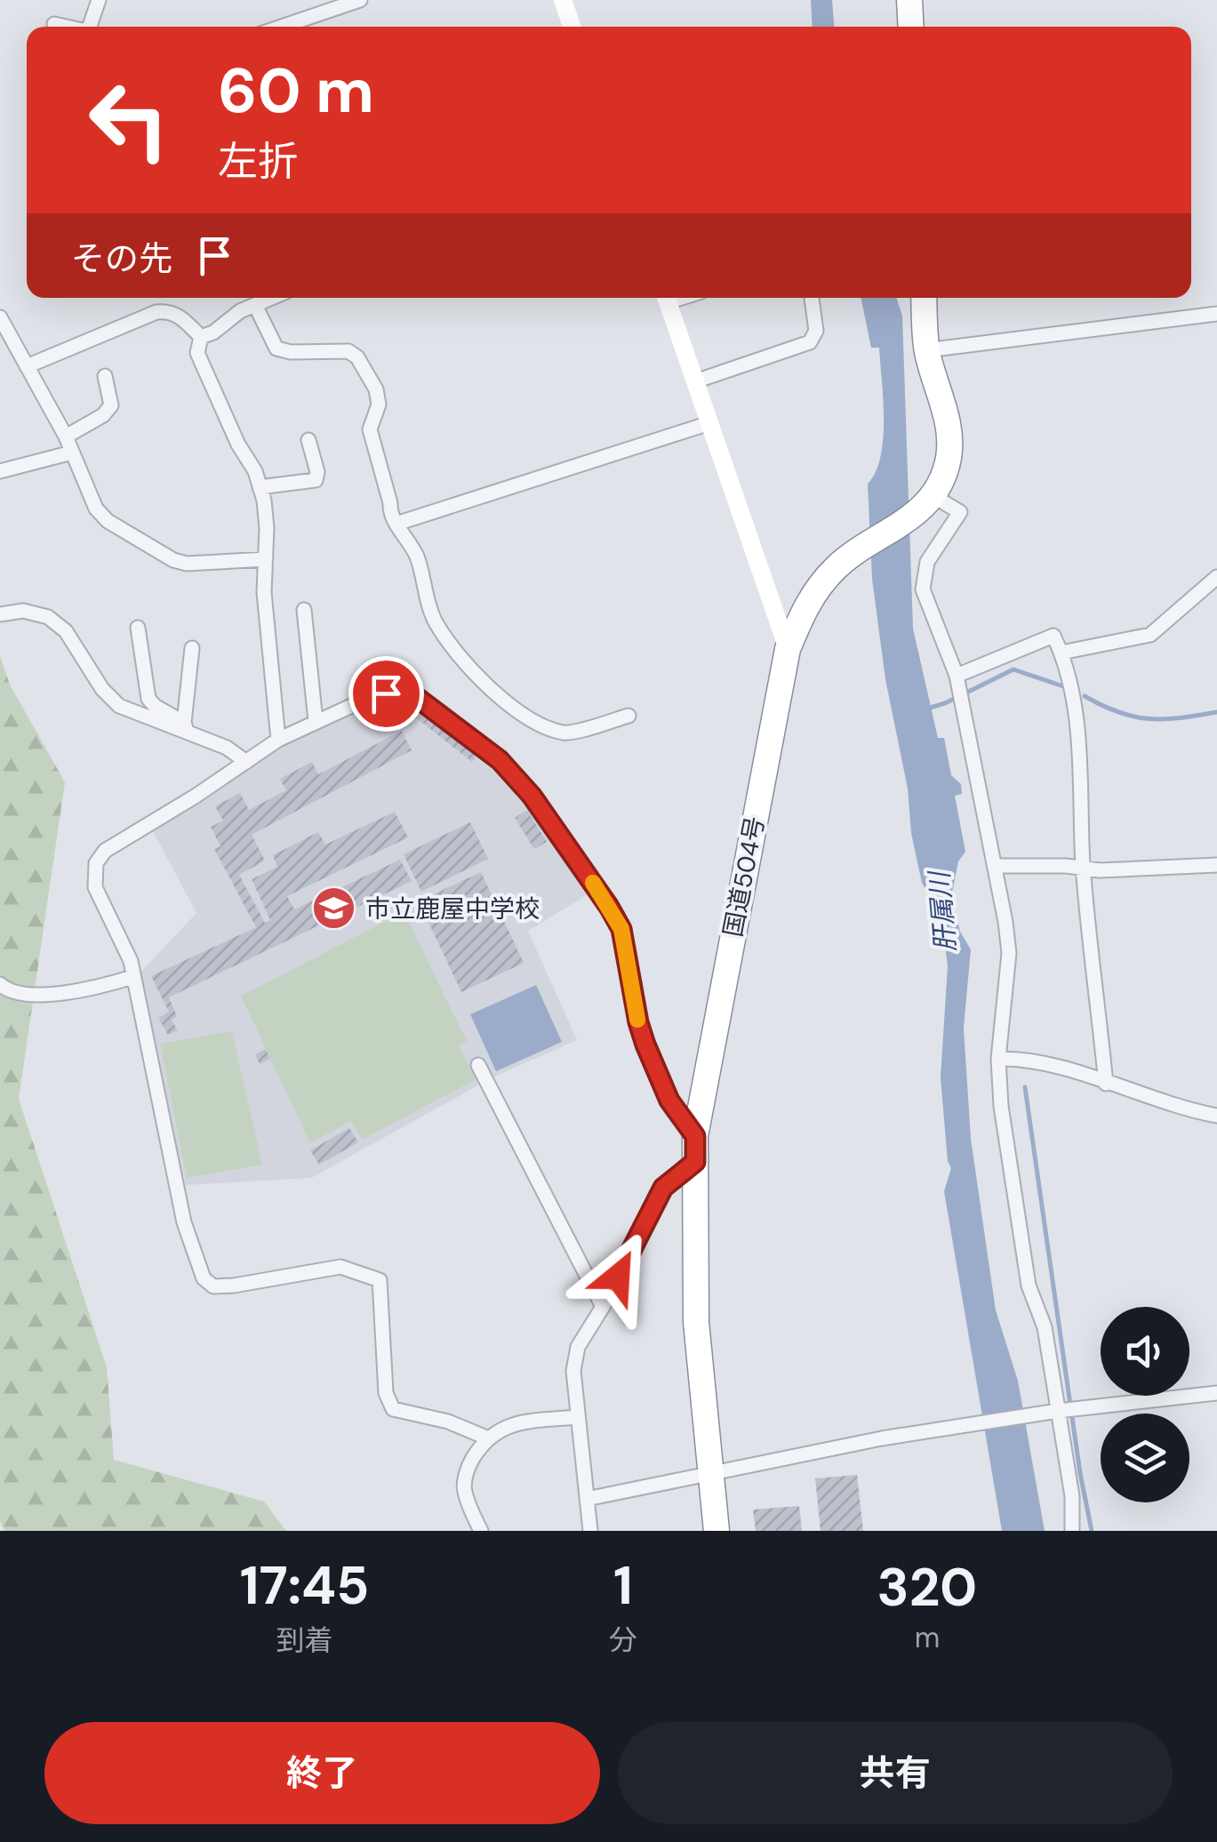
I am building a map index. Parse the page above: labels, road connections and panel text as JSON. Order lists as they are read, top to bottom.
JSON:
{
  "streets": {
    "highway": ["国道504号"]
  },
  "water": ["肝属川"],
  "places": {
    "school or university": ["市立鹿屋中学校"]
  },
  "page": {
    "turn": ["60 m", "左折"],
    "then": "その先",
    "eta": [
      "17:45",
      "到着",
      "1",
      "分",
      "320",
      "m"
    ],
    "buttons": ["終了", "共有"]
  }
}
